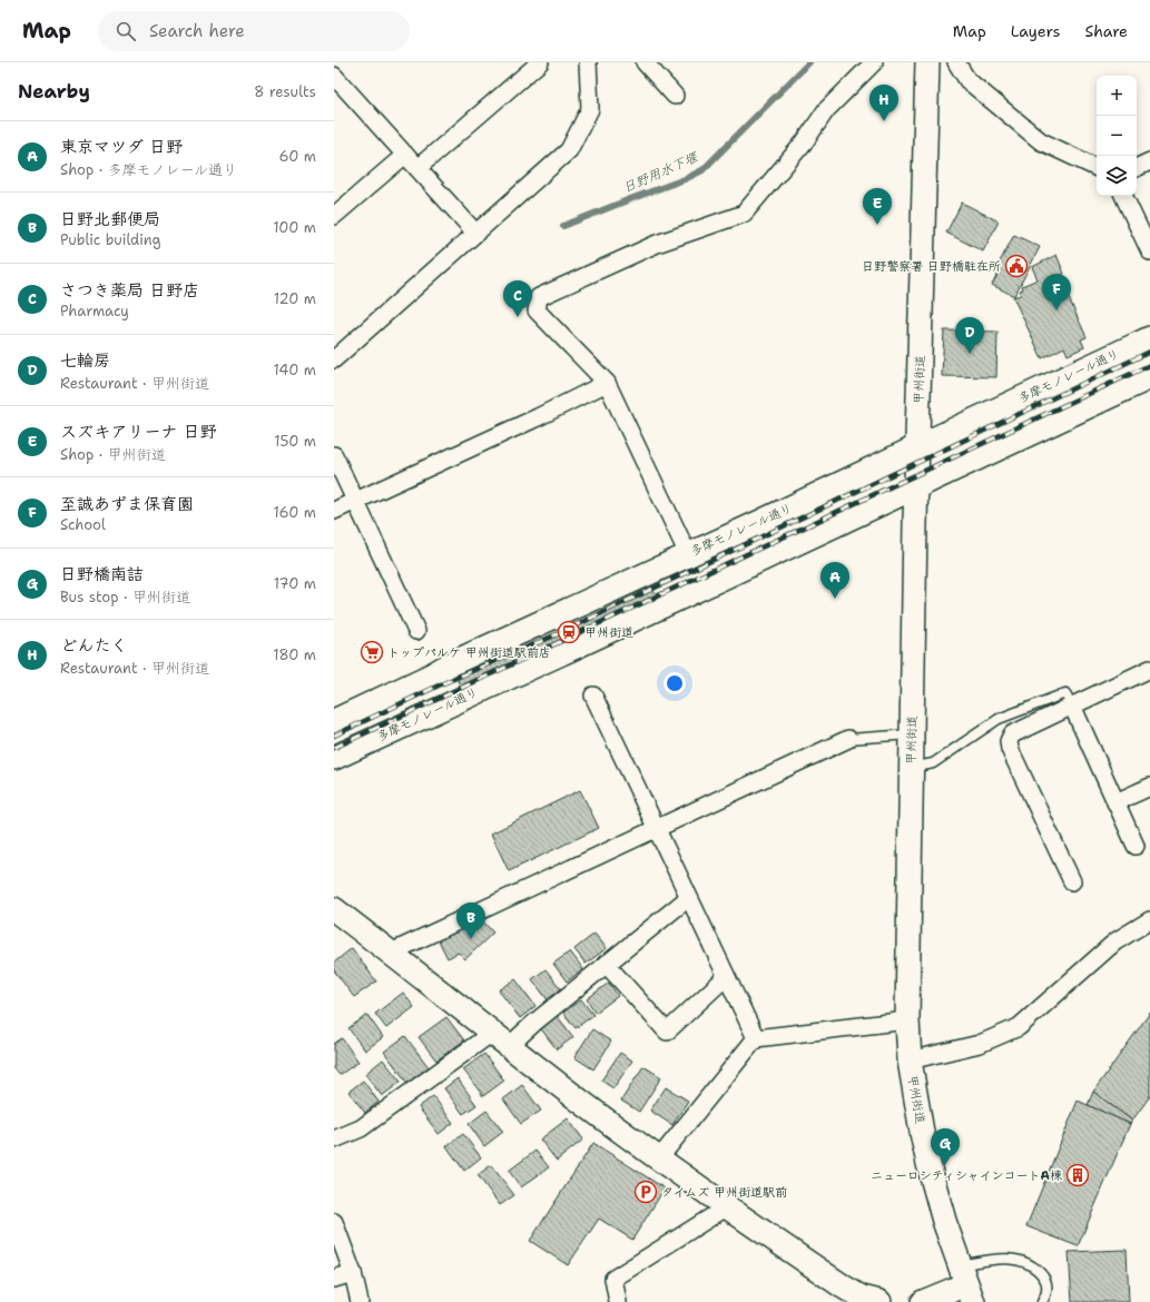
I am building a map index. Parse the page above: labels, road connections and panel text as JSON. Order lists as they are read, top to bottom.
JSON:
{
  "streets": {
    "main road": ["多摩モノレール通り", "甲州街道"]
  },
  "crossings": [
    ["多摩モノレール通り", "甲州街道"]
  ],
  "water": ["日野用水下堰"],
  "places": {
    "public building": ["日野警察署 日野橋駐在所"],
    "station": ["甲州街道"],
    "supermarket": ["トップパルケ 甲州街道駅前店"],
    "building": ["ニューロシティシャインコートA棟"],
    "parking": ["タイムズ 甲州街道駅前"]
  },
  "page": {
    "header": "Map",
    "search": "Search here",
    "nav": ["Map", "Layers", "Share"],
    "heading": ["Nearby", "8 results"],
    "map_buttons": ["+", "−"],
    "pins": [
      "H",
      "E",
      "F",
      "C",
      "D",
      "A",
      "B",
      "G"
    ],
    "list": [
      {
        "mark": "A",
        "name": "東京マツダ 日野",
        "note": "Shop · 多摩モノレール通り",
        "value": "60 m"
      },
      {
        "mark": "B",
        "name": "日野北郵便局",
        "note": "Public building",
        "value": "100 m"
      },
      {
        "mark": "C",
        "name": "さつき薬局 日野店",
        "note": "Pharmacy",
        "value": "120 m"
      },
      {
        "mark": "D",
        "name": "七輪房",
        "note": "Restaurant · 甲州街道",
        "value": "140 m"
      },
      {
        "mark": "E",
        "name": "スズキアリーナ 日野",
        "note": "Shop · 甲州街道",
        "value": "150 m"
      },
      {
        "mark": "F",
        "name": "至誠あずま保育園",
        "note": "School",
        "value": "160 m"
      },
      {
        "mark": "G",
        "name": "日野橋南詰",
        "note": "Bus stop · 甲州街道",
        "value": "170 m"
      },
      {
        "mark": "H",
        "name": "どんたく",
        "note": "Restaurant · 甲州街道",
        "value": "180 m"
      }
    ]
  }
}
